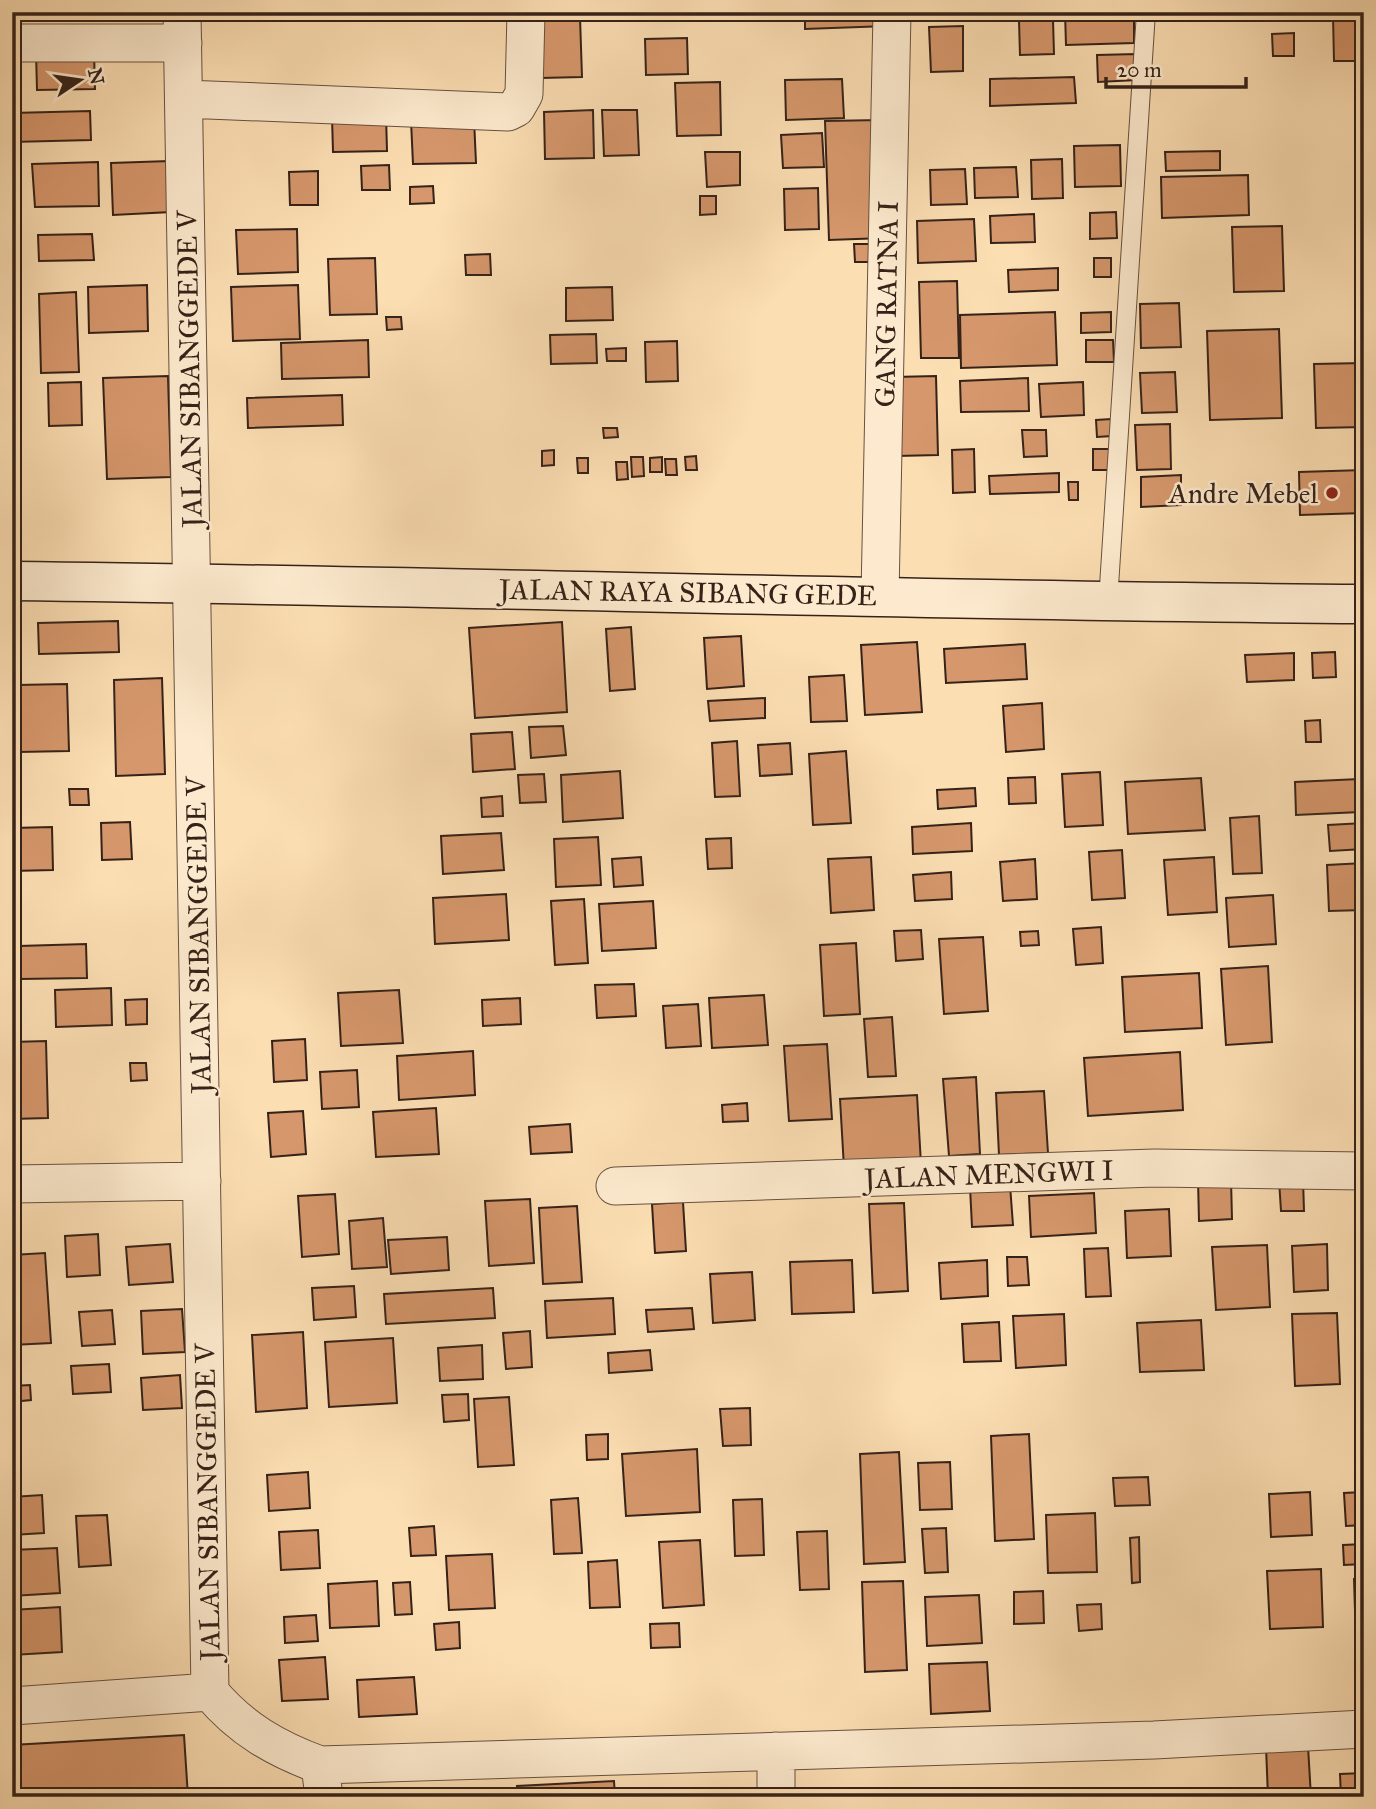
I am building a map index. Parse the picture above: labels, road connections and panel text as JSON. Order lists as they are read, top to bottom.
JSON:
{
  "streets": {
    "main road": ["JALAN RAYA SIBANG GEDE"],
    "street": ["GANG RATNA I", "JALAN SIBANGGEDE V", "JALAN MENGWI I"]
  },
  "crossings": [
    ["GANG RATNA I", "JALAN RAYA SIBANG GEDE"],
    ["JALAN SIBANGGEDE V", "JALAN RAYA SIBANG GEDE"]
  ],
  "places": ["Andre Mebel"],
  "scale_bar": "20 m",
  "north": "right"
}
